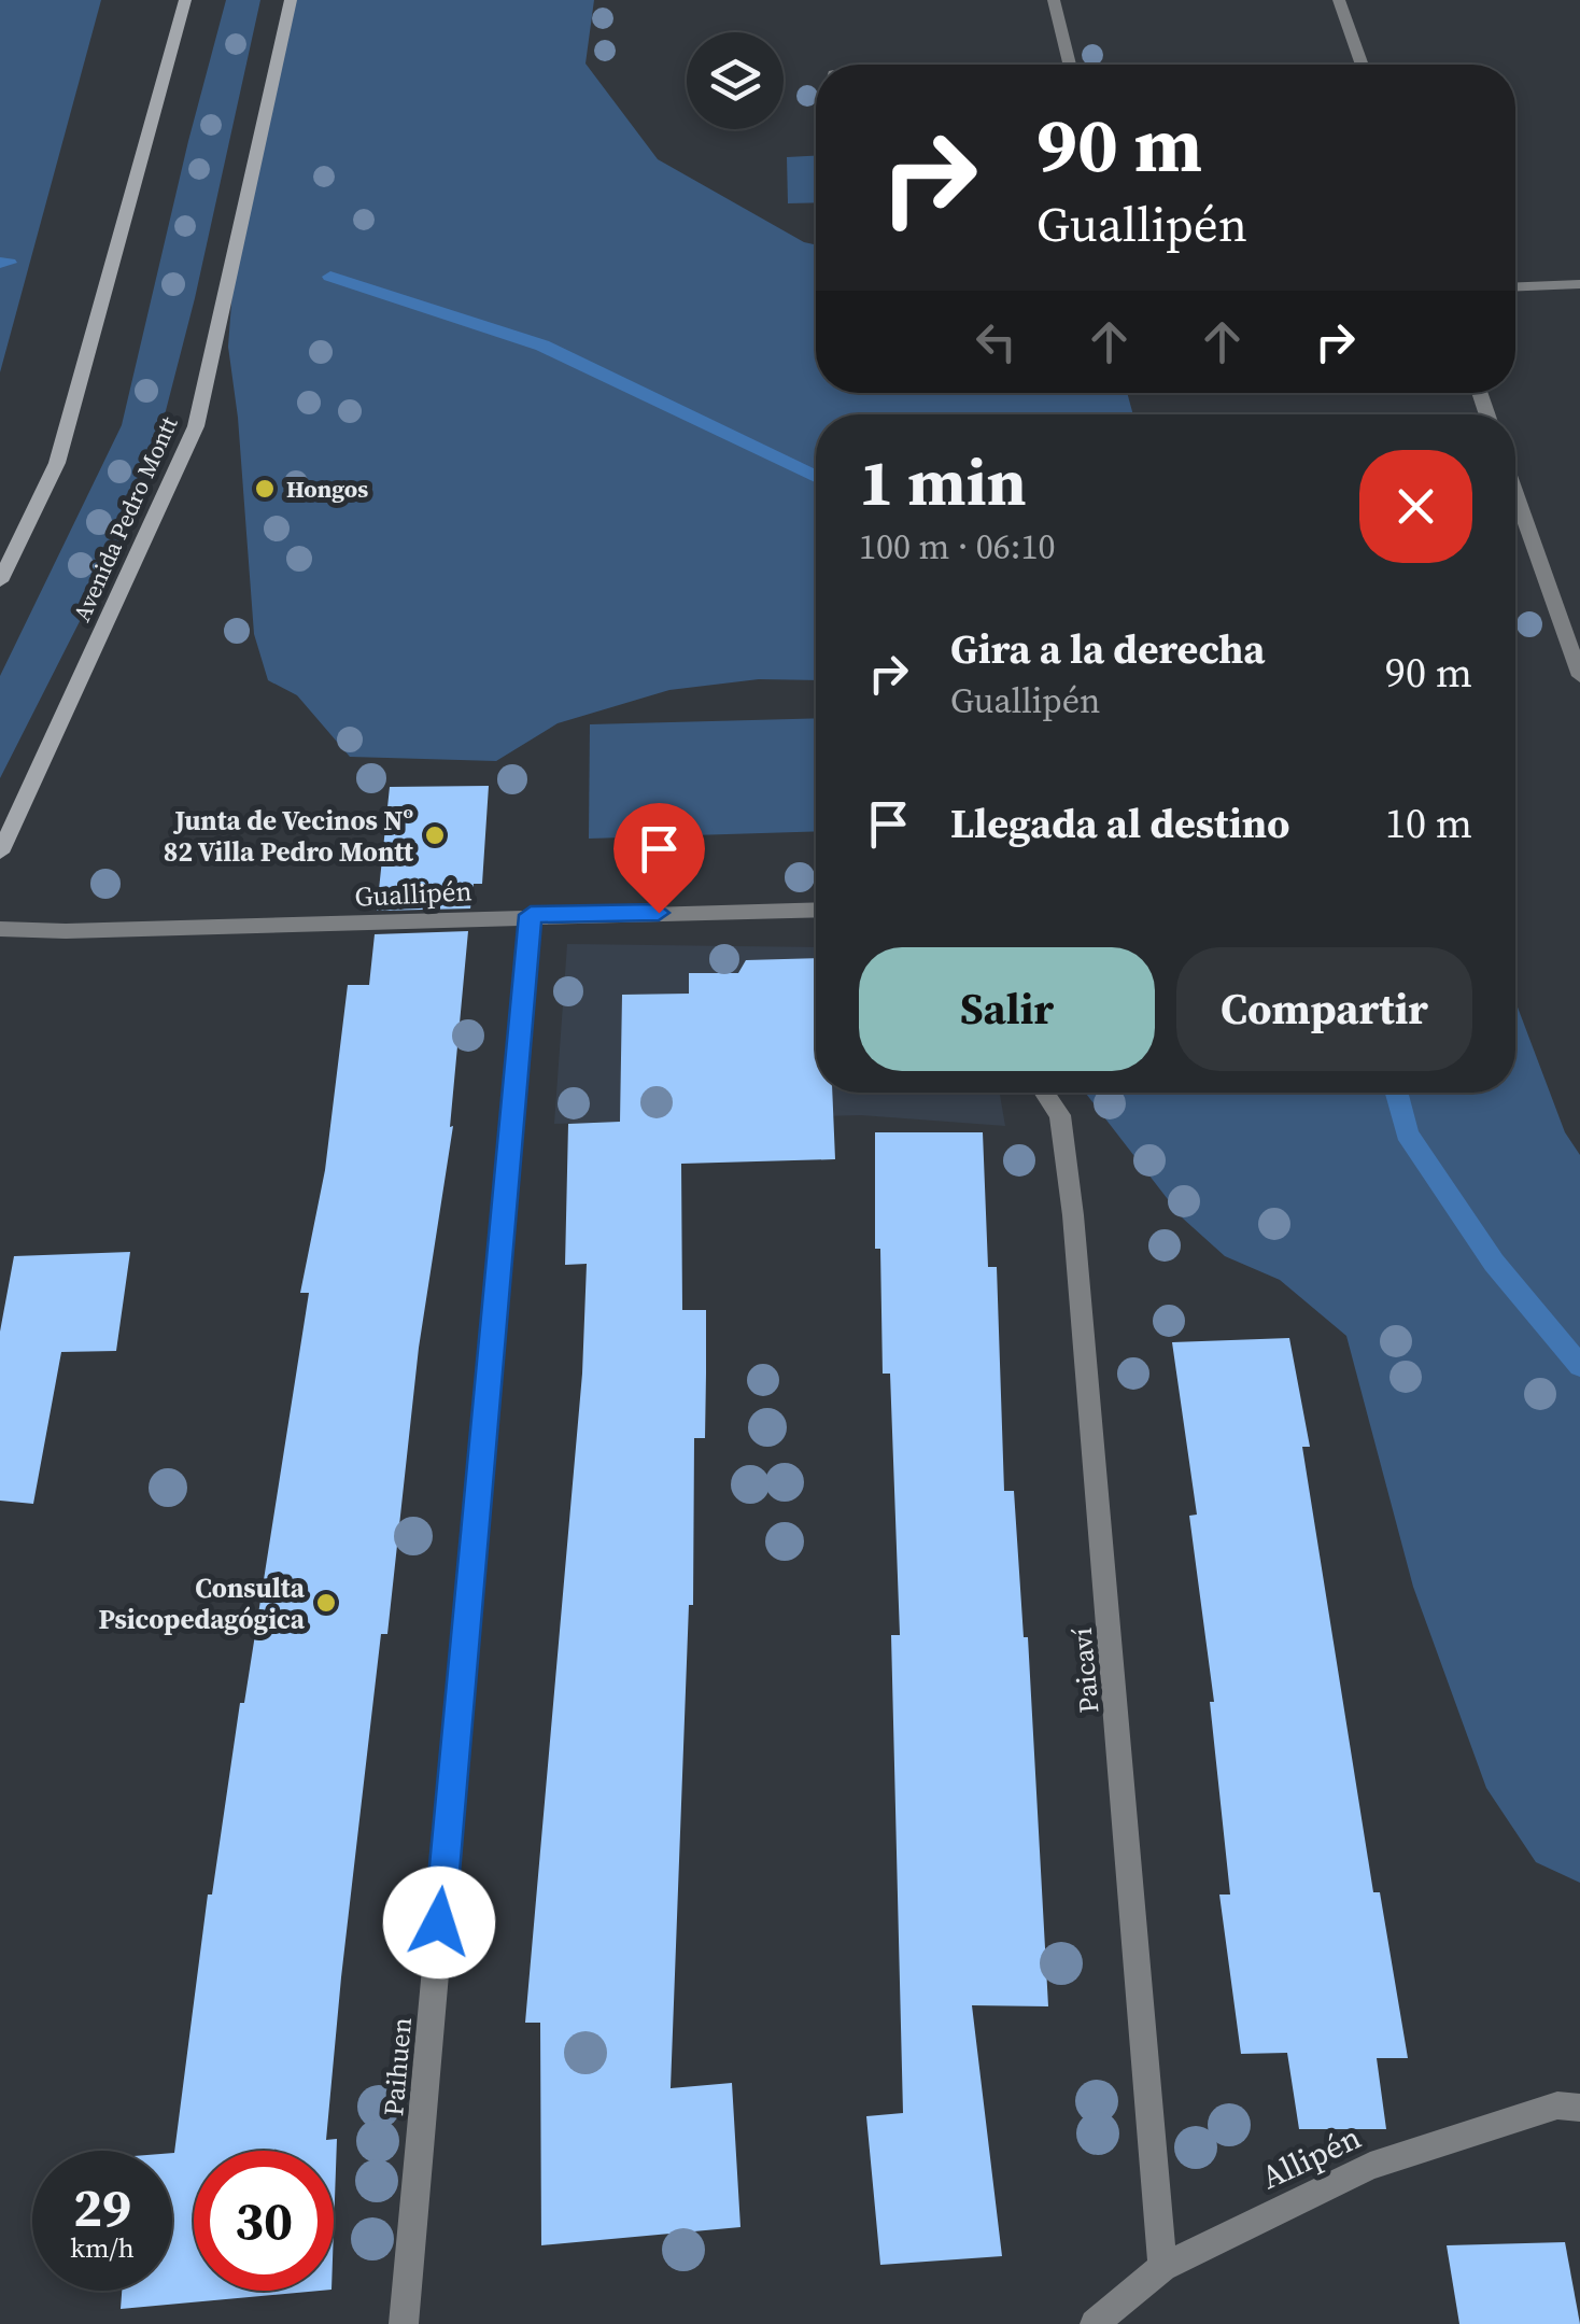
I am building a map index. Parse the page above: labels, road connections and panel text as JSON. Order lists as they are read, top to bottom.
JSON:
{
  "streets": {
    "main road": ["Avenida Pedro Montt"],
    "street": [
      "Guallipén",
      "Paicaví",
      "Paihuen",
      "Allipén"
    ]
  },
  "crossings": [
    ["Guallipén", "Paihuen"],
    ["Paicaví", "Allipén"]
  ],
  "places": ["Hongos", "Junta de Vecinos Nº 82 Villa Pedro Montt", "Consulta Psicopedagógica"],
  "page": {
    "turn": ["90 m", "Guallipén"],
    "heading": ["1 min", "100 m · 06:10"],
    "list": [
      {
        "name": "Gira a la derecha",
        "note": "Guallipén",
        "value": "90 m"
      },
      {
        "name": "Llegada al destino",
        "value": "10 m"
      }
    ],
    "buttons": ["Salir", "Compartir"],
    "speed": "29 km/h",
    "limit": "30"
  }
}
